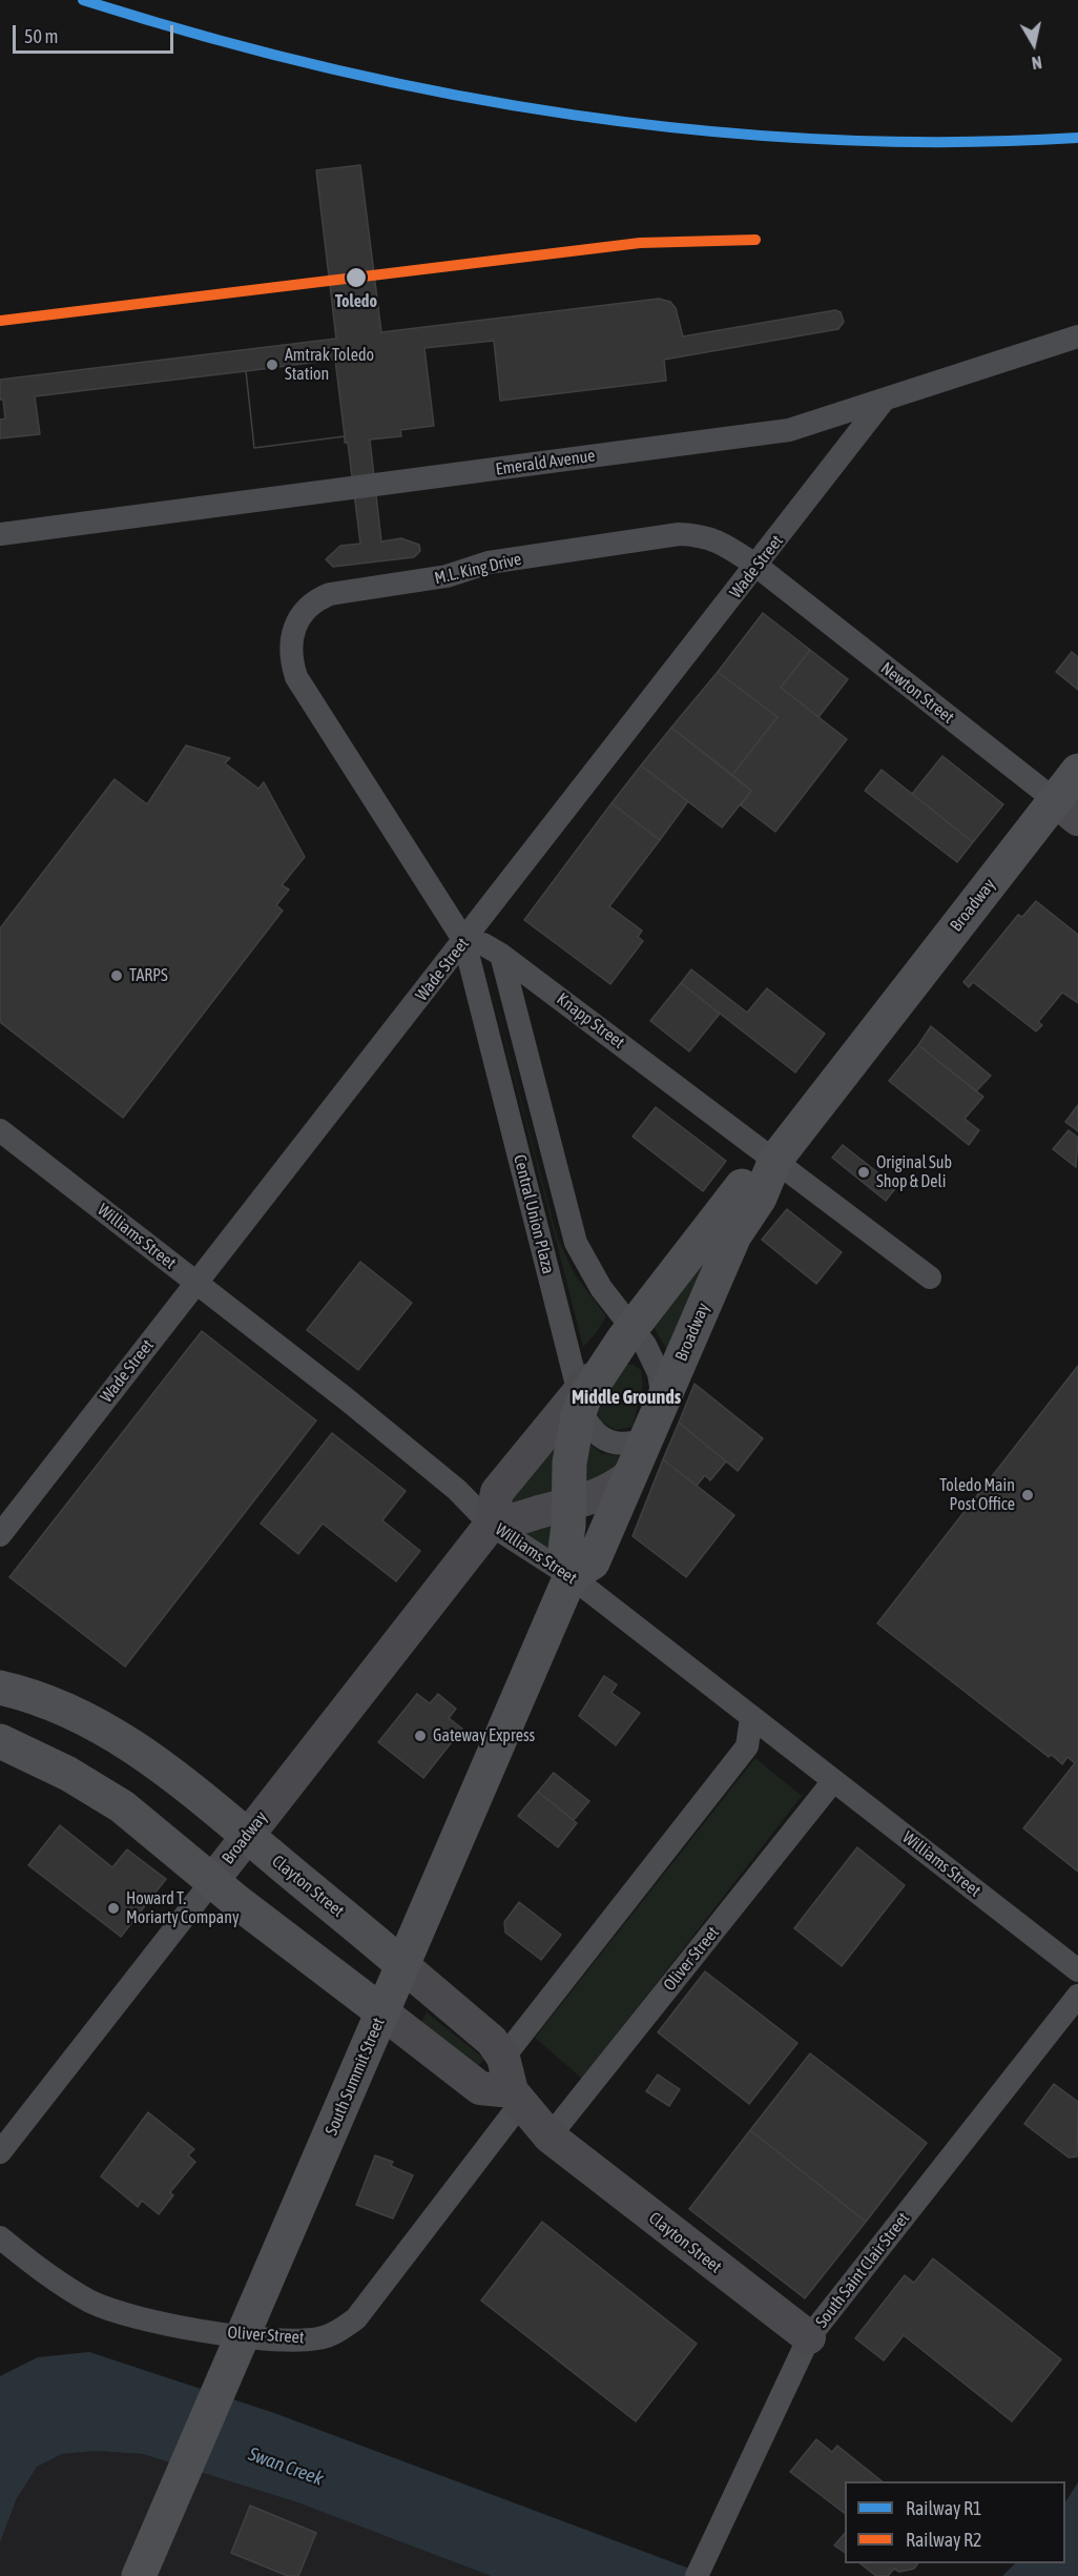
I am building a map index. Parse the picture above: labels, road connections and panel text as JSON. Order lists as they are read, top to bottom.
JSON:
{
  "streets": {
    "main road": ["Broadway", "Clayton Street", "South Summit Street"],
    "street": [
      "Emerald Avenue",
      "Wade Street",
      "M.L. King Drive",
      "Newton Street",
      "Knapp Street",
      "Central Union Plaza",
      "Williams Street",
      "Oliver Street",
      "South Saint Clair Street"
    ]
  },
  "crossings": [
    ["Emerald Avenue", "Wade Street"],
    ["Wade Street", "M.L. King Drive"],
    ["Wade Street", "Newton Street"],
    ["Wade Street", "Knapp Street"],
    ["Wade Street", "Central Union Plaza"],
    ["Wade Street", "Williams Street"],
    ["M.L. King Drive", "Newton Street"],
    ["M.L. King Drive", "Knapp Street"],
    ["M.L. King Drive", "Central Union Plaza"],
    ["Newton Street", "Broadway"],
    ["Broadway", "Knapp Street"],
    ["Broadway", "Central Union Plaza"],
    ["Broadway", "Williams Street"],
    ["Broadway", "Clayton Street"],
    ["Broadway", "South Summit Street"],
    ["Knapp Street", "Central Union Plaza"],
    ["Williams Street", "Oliver Street"],
    ["Williams Street", "South Summit Street"],
    ["Clayton Street", "Oliver Street"],
    ["Clayton Street", "South Summit Street"],
    ["Clayton Street", "South Saint Clair Street"],
    ["Oliver Street", "South Summit Street"]
  ],
  "districts": ["Middle Grounds"],
  "water": ["Swan Creek"],
  "places": [
    "Toledo",
    "Amtrak Toledo Station",
    "TARPS",
    "Original Sub Shop & Deli",
    "Toledo Main Post Office",
    "Gateway Express",
    "Howard T. Moriarty Company"
  ],
  "lines": ["rail line R1", "rail line R2"],
  "legend": ["Railway R1", "Railway R2"],
  "scale_bar": "50 m",
  "north": "bottom"
}
